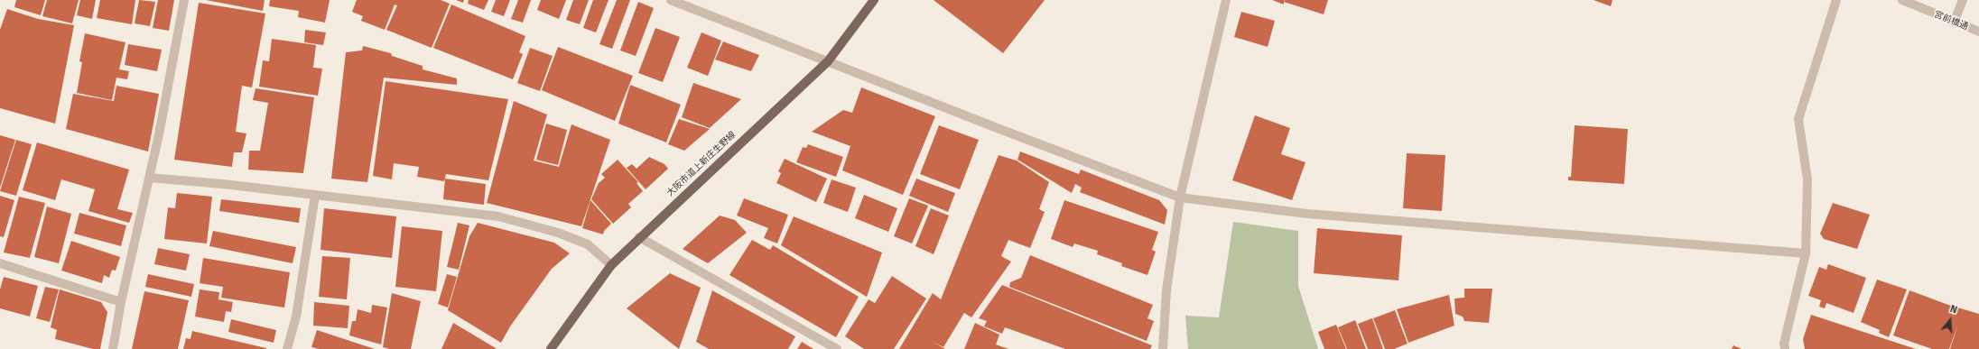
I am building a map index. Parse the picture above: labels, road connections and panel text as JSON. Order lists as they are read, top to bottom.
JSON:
{
  "streets": {
    "main road": ["大阪市道上新庄生野線"],
    "street": ["宮前橋通"]
  },
  "north": "top"
}
